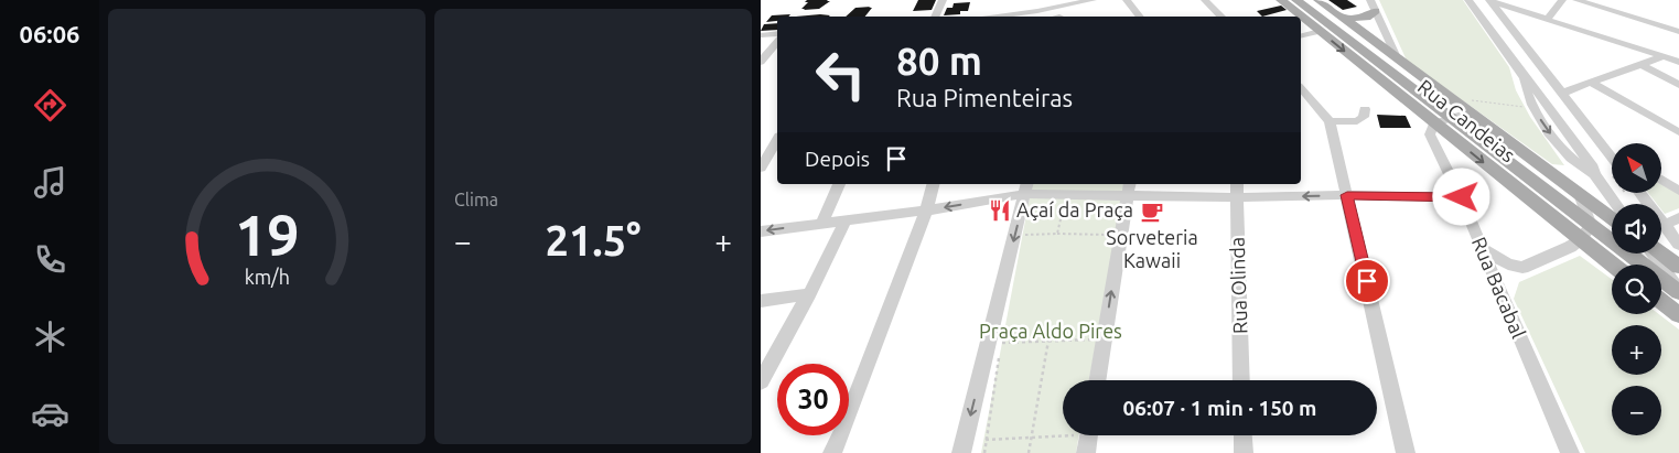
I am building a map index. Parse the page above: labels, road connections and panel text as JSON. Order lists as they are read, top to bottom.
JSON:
{
  "streets": {
    "main road": ["Rua Candeias"],
    "street": ["Rua Olinda", "Rua Bacabal"]
  },
  "crossings": [
    ["Rua Candeias", "Rua Bacabal"]
  ],
  "parks": ["Praça Aldo Pires"],
  "places": {
    "restaurant": ["Açaí da Praça"],
    "cafe": ["Sorveteria Kawaii"]
  },
  "north": "top left",
  "page": {
    "tabs": "06:06",
    "tile": "Clima",
    "turn": ["80 m", "Rua Pimenteiras"],
    "then": "Depois",
    "map_buttons": ["+", "−"],
    "heat": ["−", "21.5°", "+"],
    "limit": "30",
    "trip": "06:07 · 1 min · 150 m",
    "gauge": ["19", "km/h"]
  }
}
